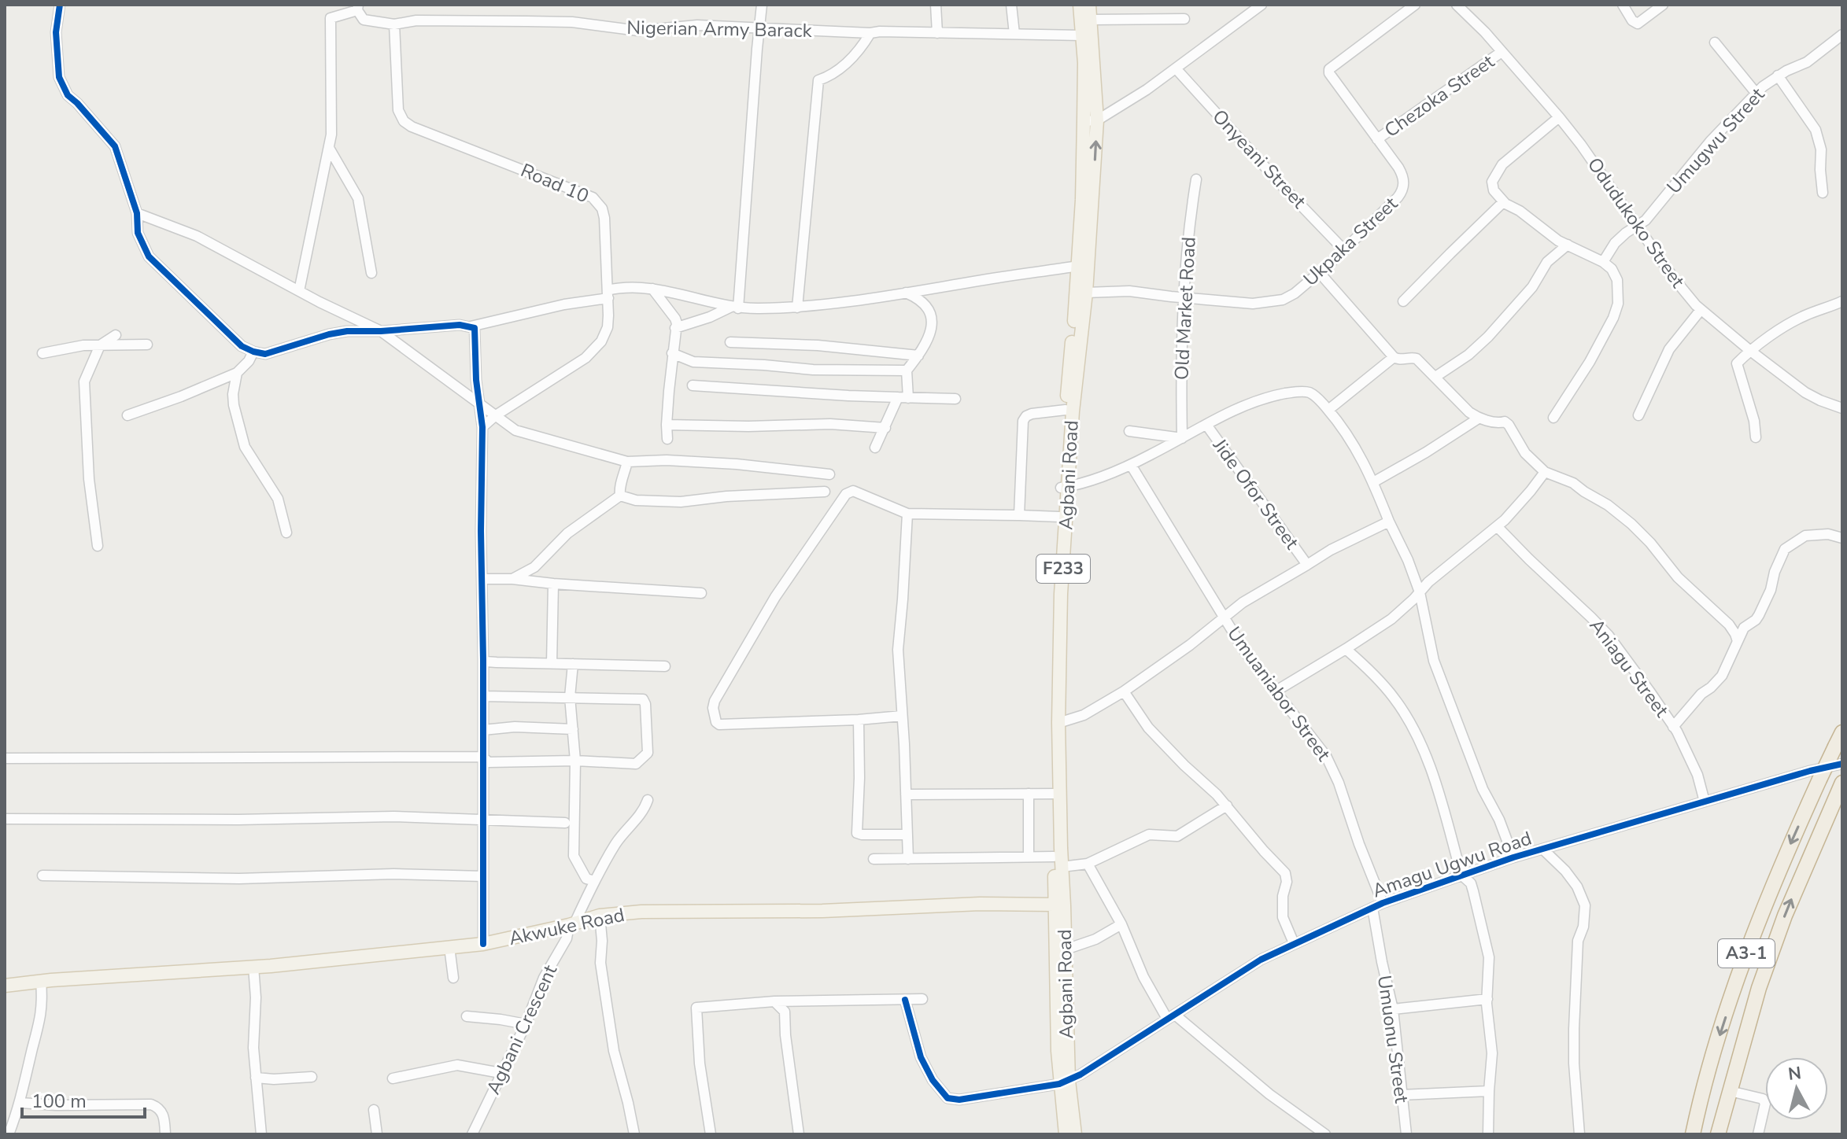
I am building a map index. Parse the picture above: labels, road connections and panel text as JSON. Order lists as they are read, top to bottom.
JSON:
{
  "streets": {
    "highway": ["A3-1"],
    "main road": ["Agbani Road", "F233", "Akwuke Road"],
    "street": [
      "Nigerian Army Barack",
      "Chezoka Street",
      "Umugwu Street",
      "Onyeani Street",
      "Road 10",
      "Odudukoko Street",
      "Ukpaka Street",
      "Old Market Road",
      "Jide Ofor Street",
      "Aniagu Street",
      "Umuaniabor Street",
      "Amagu Ugwu Road",
      "Agbani Crescent",
      "Umuonu Street"
    ]
  },
  "crossings": [
    ["Nigerian Army Barack", "Road 10"],
    ["Nigerian Army Barack", "Agbani Road"],
    ["Chezoka Street", "Odudukoko Street"],
    ["Chezoka Street", "Ukpaka Street"],
    ["Umugwu Street", "Odudukoko Street"],
    ["Onyeani Street", "Ukpaka Street"],
    ["Ukpaka Street", "Old Market Road"],
    ["Ukpaka Street", "Agbani Road"],
    ["Agbani Road", "Jide Ofor Street"],
    ["Agbani Road", "Amagu Ugwu Road"],
    ["Agbani Road", "Akwuke Road"],
    ["Jide Ofor Street", "Umuaniabor Street"],
    ["Aniagu Street", "Amagu Ugwu Road"],
    ["Umuaniabor Street", "Amagu Ugwu Road"],
    ["Amagu Ugwu Road", "Umuonu Street"],
    ["Akwuke Road", "Agbani Crescent"]
  ],
  "scale_bar": "100 m",
  "north": "top"
}
